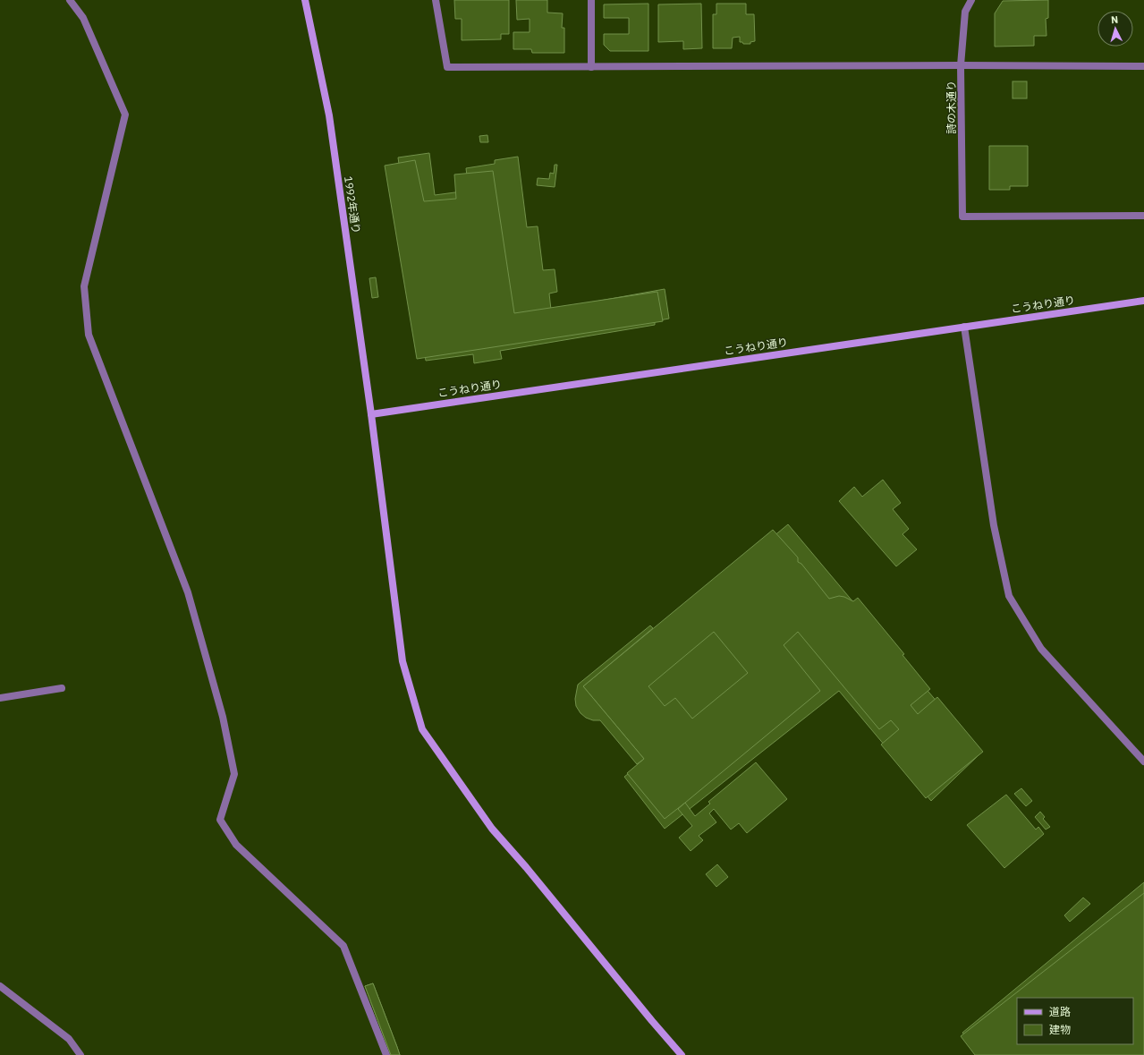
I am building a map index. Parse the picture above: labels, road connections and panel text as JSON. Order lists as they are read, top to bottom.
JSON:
{
  "streets": {
    "street": ["詩の木通り", "1992年通り", "こうねり通り"]
  },
  "crossings": [
    ["1992年通り", "こうねり通り"]
  ],
  "legend": ["道路", "建物"],
  "north": "top"
}
